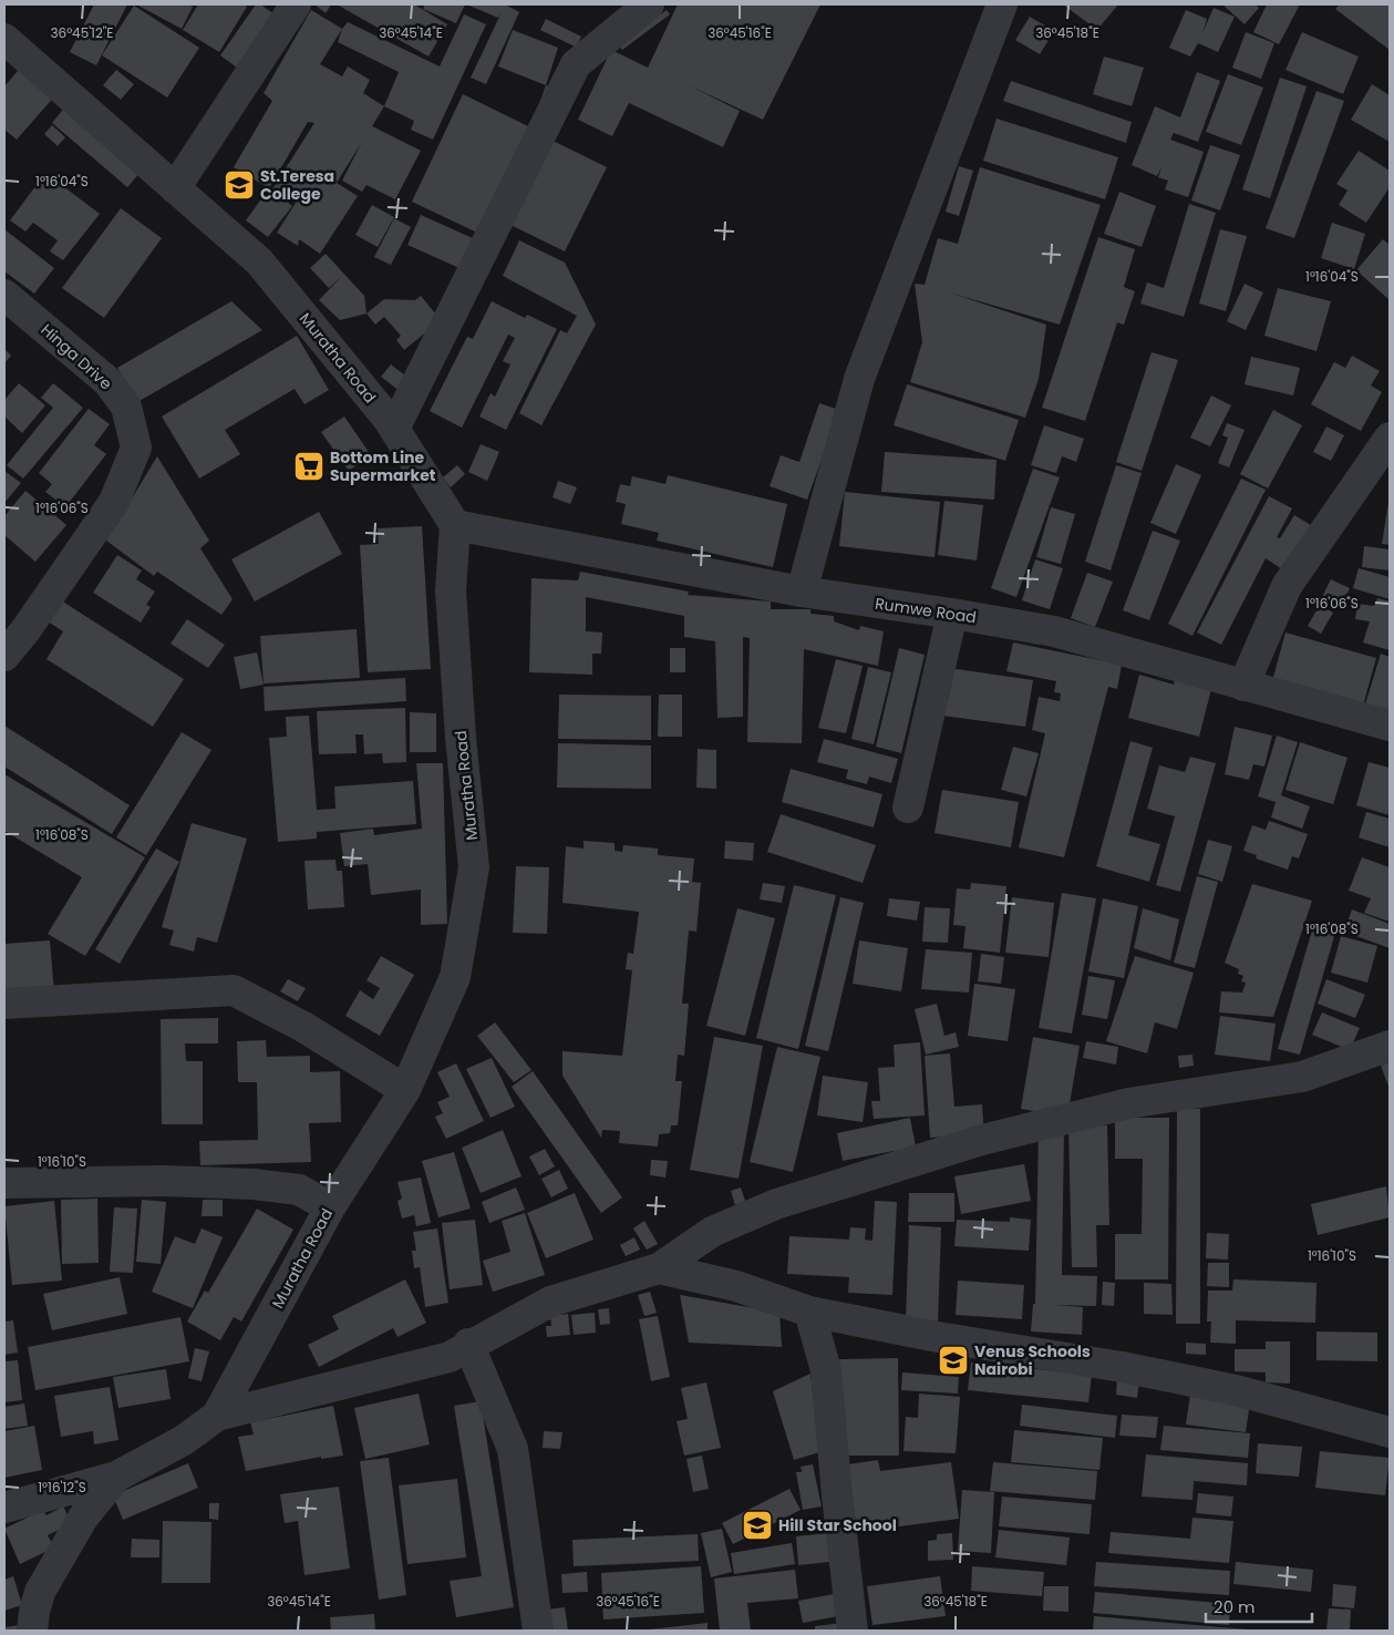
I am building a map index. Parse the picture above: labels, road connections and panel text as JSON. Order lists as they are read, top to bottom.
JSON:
{
  "streets": {
    "street": ["Hinga Drive", "Muratha Road", "Rumwe Road"]
  },
  "crossings": [
    ["Muratha Road", "Rumwe Road"]
  ],
  "places": {
    "school or university": ["St.Teresa College", "Venus Schools Nairobi", "Hill Star School"],
    "supermarket": ["Bottom Line Supermarket"]
  },
  "scale_bar": "20 m",
  "coordinates": [
    "36°45'12\"E",
    "36°45'14\"E",
    "36°45'16\"E",
    "36°45'18\"E",
    "1°16'04\"S",
    "1°16'06\"S",
    "1°16'08\"S",
    "1°16'10\"S",
    "1°16'12\"S"
  ]
}
